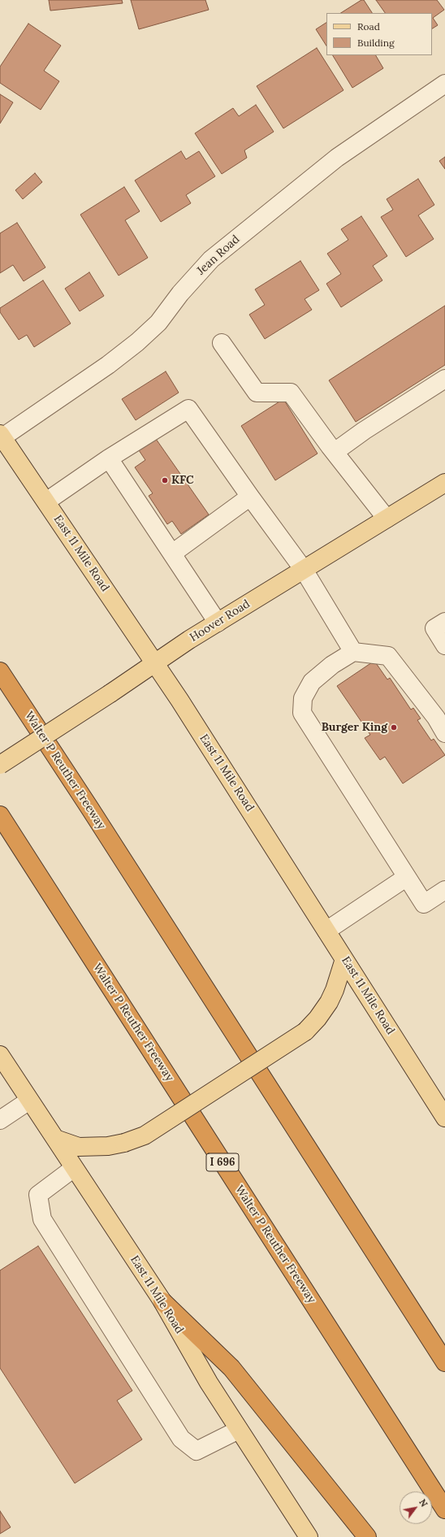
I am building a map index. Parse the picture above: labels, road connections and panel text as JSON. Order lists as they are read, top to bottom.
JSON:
{
  "streets": {
    "highway": ["Walter P Reuther Freeway", "I 696"],
    "main road": ["East 11 Mile Road", "Hoover Road"],
    "street": ["Jean Road"]
  },
  "crossings": [
    ["Jean Road", "East 11 Mile Road"],
    ["East 11 Mile Road", "Hoover Road"]
  ],
  "places": ["KFC", "Burger King"],
  "legend": ["Road", "Building"],
  "north": "top right"
}
